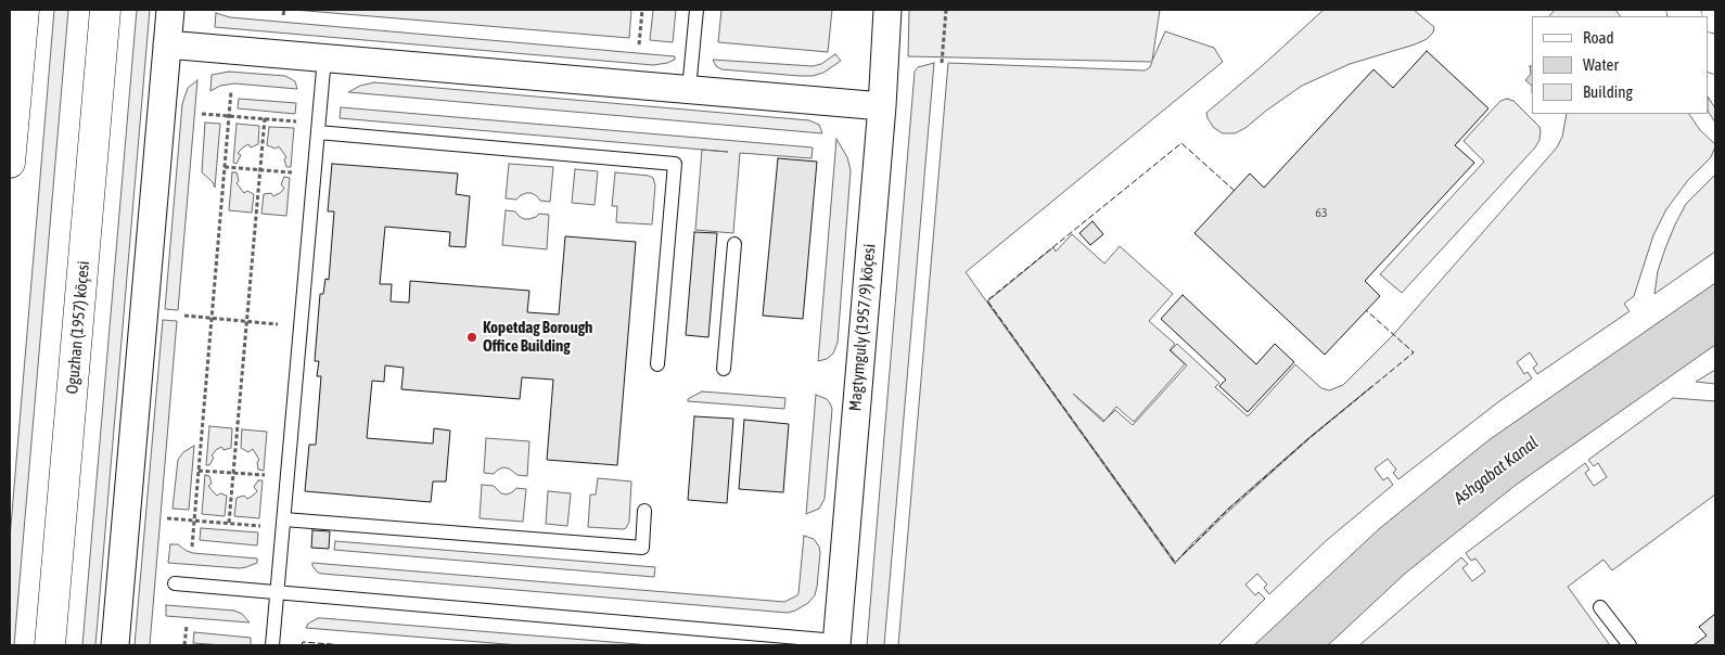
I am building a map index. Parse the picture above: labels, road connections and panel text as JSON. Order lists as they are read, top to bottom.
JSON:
{
  "streets": {
    "main road": ["Oguzhan (1957) köçesi"],
    "street": ["Magtymguly (1957/9) köçesi"]
  },
  "water": ["Ashgabat Kanal"],
  "places": ["Kopetdag Borough Office Building"],
  "house_numbers": ["63"],
  "legend": ["Road", "Water", "Building"]
}
